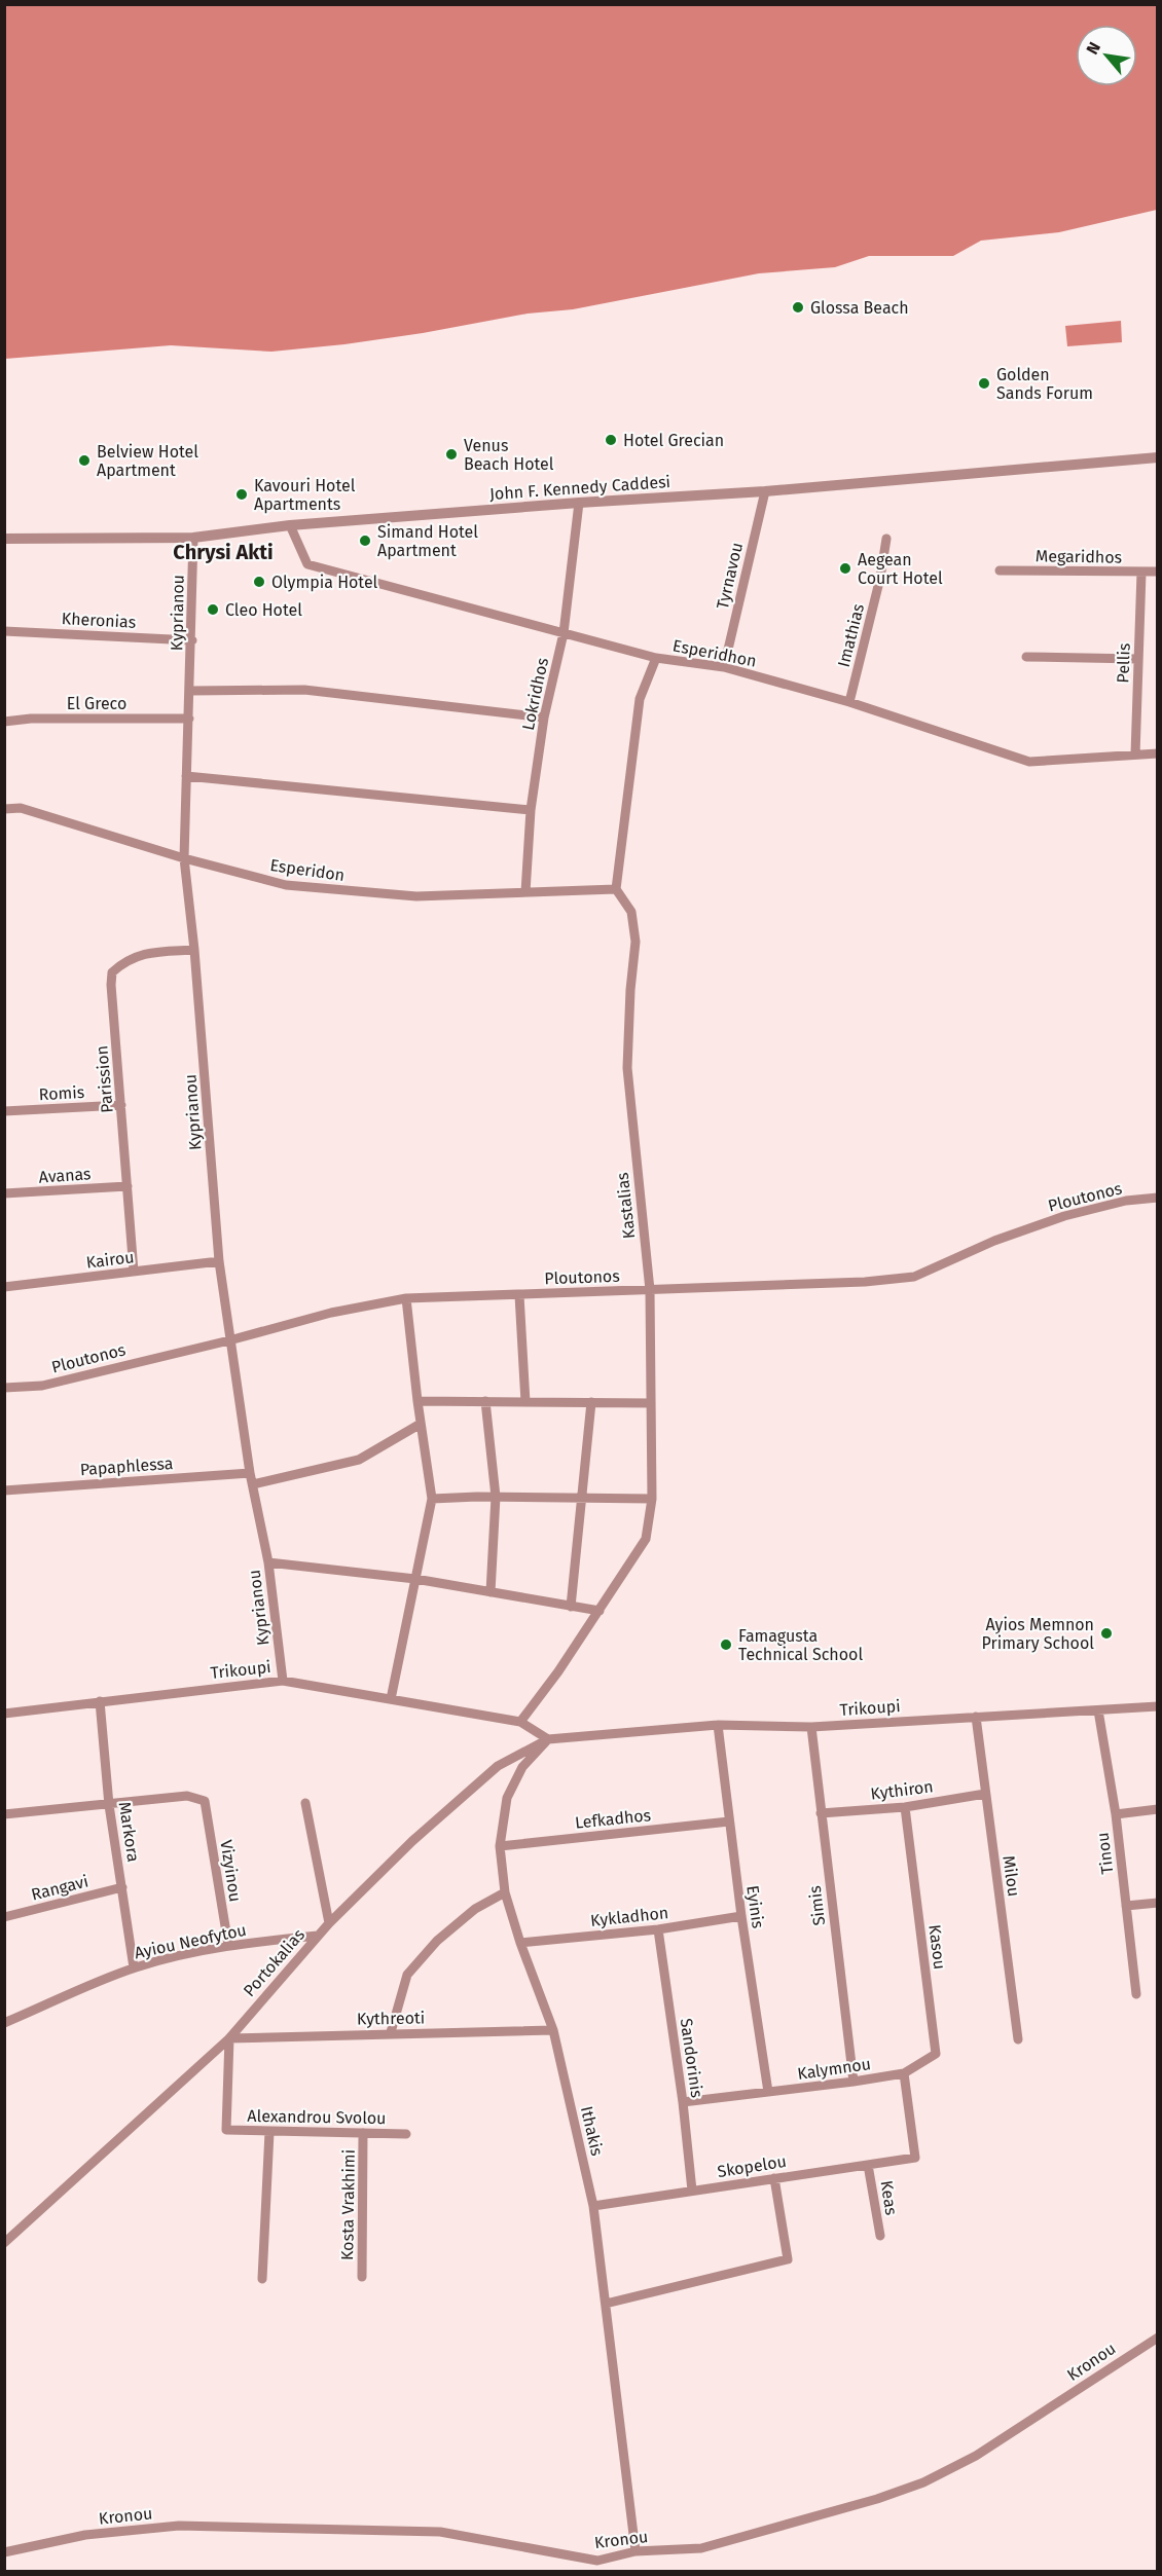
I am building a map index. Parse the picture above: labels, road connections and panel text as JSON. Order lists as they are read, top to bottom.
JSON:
{
  "streets": {
    "street": [
      "John F. Kennedy Caddesi",
      "Megaridhos",
      "Tyrnavou",
      "Kyprianou",
      "Kheronias",
      "Imathias",
      "Esperidhon",
      "Pellis",
      "Lokridhos",
      "El Greco",
      "Esperidon",
      "Parission",
      "Romis",
      "Avanas",
      "Ploutonos",
      "Kastalias",
      "Kairou",
      "Papaphlessa",
      "Trikoupi",
      "Kythiron",
      "Lefkadhos",
      "Markora",
      "Tinou",
      "Vizyinou",
      "Milou",
      "Rangavi",
      "Simis",
      "Eyinis",
      "Kykladhon",
      "Ayiou Neofytou",
      "Kasou",
      "Portokalias",
      "Kythreoti",
      "Sandorinis",
      "Kalymnou",
      "Alexandrou Svolou",
      "Ithakis",
      "Skopelou",
      "Keas",
      "Kosta Vrakhimi",
      "Kronou"
    ]
  },
  "crossings": [
    ["John F. Kennedy Caddesi", "Tyrnavou"],
    ["John F. Kennedy Caddesi", "Kyprianou"],
    ["John F. Kennedy Caddesi", "Esperidhon"],
    ["John F. Kennedy Caddesi", "Lokridhos"],
    ["Megaridhos", "Pellis"],
    ["Tyrnavou", "Esperidhon"],
    ["Kyprianou", "Kheronias"],
    ["Kyprianou", "El Greco"],
    ["Kyprianou", "Esperidon"],
    ["Kyprianou", "Parission"],
    ["Kyprianou", "Ploutonos"],
    ["Kyprianou", "Kairou"],
    ["Kyprianou", "Papaphlessa"],
    ["Kyprianou", "Trikoupi"],
    ["Imathias", "Esperidhon"],
    ["Esperidhon", "Pellis"],
    ["Esperidhon", "Lokridhos"],
    ["Lokridhos", "Esperidon"],
    ["Esperidon", "Kastalias"],
    ["Parission", "Romis"],
    ["Parission", "Avanas"],
    ["Parission", "Kairou"],
    ["Ploutonos", "Kastalias"],
    ["Kastalias", "Trikoupi"],
    ["Trikoupi", "Markora"],
    ["Trikoupi", "Tinou"],
    ["Trikoupi", "Milou"],
    ["Trikoupi", "Simis"],
    ["Trikoupi", "Eyinis"],
    ["Trikoupi", "Portokalias"],
    ["Trikoupi", "Ithakis"],
    ["Kythiron", "Milou"],
    ["Kythiron", "Simis"],
    ["Kythiron", "Kasou"],
    ["Lefkadhos", "Eyinis"],
    ["Lefkadhos", "Ithakis"],
    ["Markora", "Vizyinou"],
    ["Markora", "Rangavi"],
    ["Markora", "Ayiou Neofytou"],
    ["Vizyinou", "Ayiou Neofytou"],
    ["Simis", "Kalymnou"],
    ["Eyinis", "Kykladhon"],
    ["Eyinis", "Kalymnou"],
    ["Kykladhon", "Sandorinis"],
    ["Kykladhon", "Ithakis"],
    ["Ayiou Neofytou", "Portokalias"],
    ["Kasou", "Kalymnou"],
    ["Kasou", "Skopelou"],
    ["Portokalias", "Kythreoti"],
    ["Portokalias", "Alexandrou Svolou"],
    ["Portokalias", "Ithakis"],
    ["Kythreoti", "Alexandrou Svolou"],
    ["Kythreoti", "Ithakis"],
    ["Sandorinis", "Kalymnou"],
    ["Sandorinis", "Skopelou"],
    ["Kalymnou", "Skopelou"],
    ["Alexandrou Svolou", "Kosta Vrakhimi"],
    ["Ithakis", "Skopelou"],
    ["Ithakis", "Kronou"],
    ["Skopelou", "Keas"]
  ],
  "districts": ["Chrysi Akti"],
  "places": [
    "Glossa Beach",
    "Golden Sands Forum",
    "Hotel Grecian",
    "Venus Beach Hotel",
    "Belview Hotel Apartment",
    "Kavouri Hotel Apartments",
    "Simand Hotel Apartment",
    "Aegean Court Hotel",
    "Olympia Hotel",
    "Cleo Hotel",
    "Ayios Memnon Primary School",
    "Famagusta Technical School"
  ],
  "north": "top left"
}
